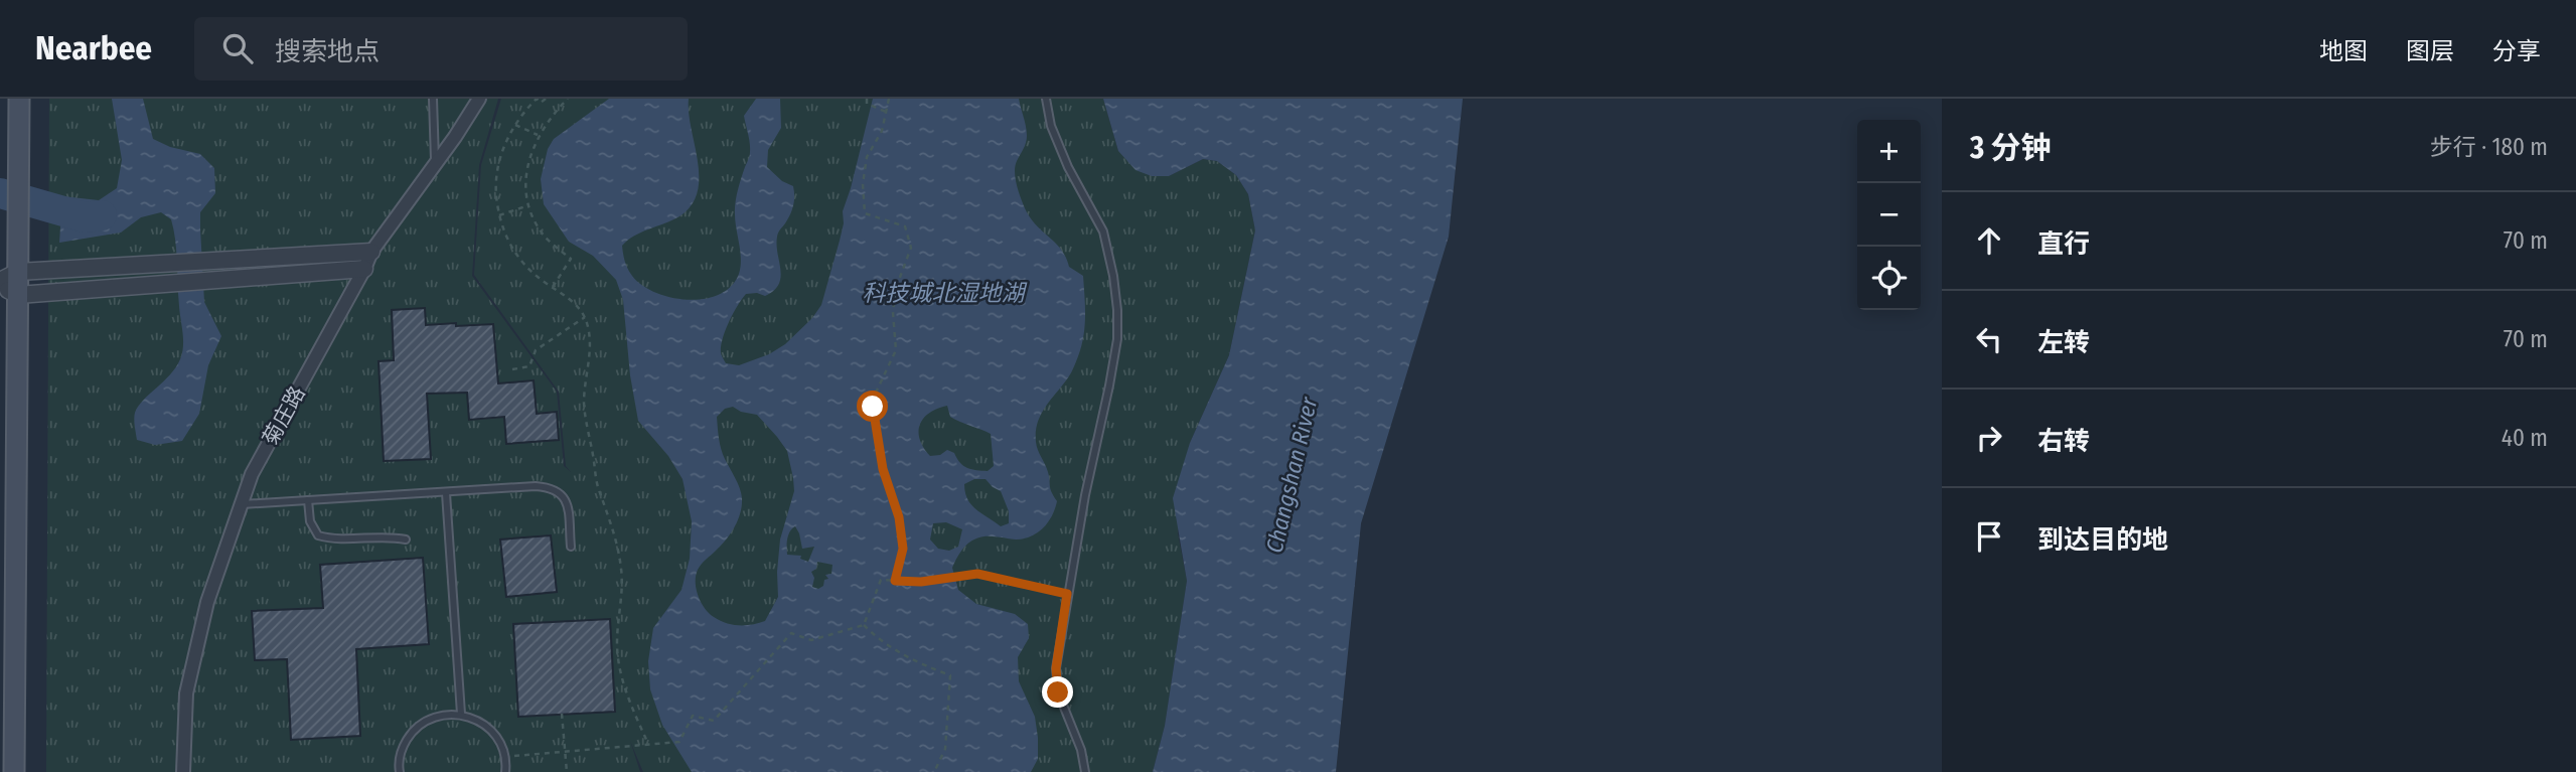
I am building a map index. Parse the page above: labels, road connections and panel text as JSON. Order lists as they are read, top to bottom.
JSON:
{
  "streets": {
    "street": ["菊庄路"]
  },
  "water": ["科技城北湿地湖", "Changshan River"],
  "page": {
    "header": "Nearbee",
    "search": "搜索地点",
    "nav": ["地图", "图层", "分享"],
    "heading": ["3 分钟", "步行 · 180 m"],
    "map_buttons": ["+", "−"],
    "list": [
      ["直行", "70 m"],
      ["左转", "70 m"],
      ["右转", "40 m"],
      "到达目的地"
    ]
  }
}
